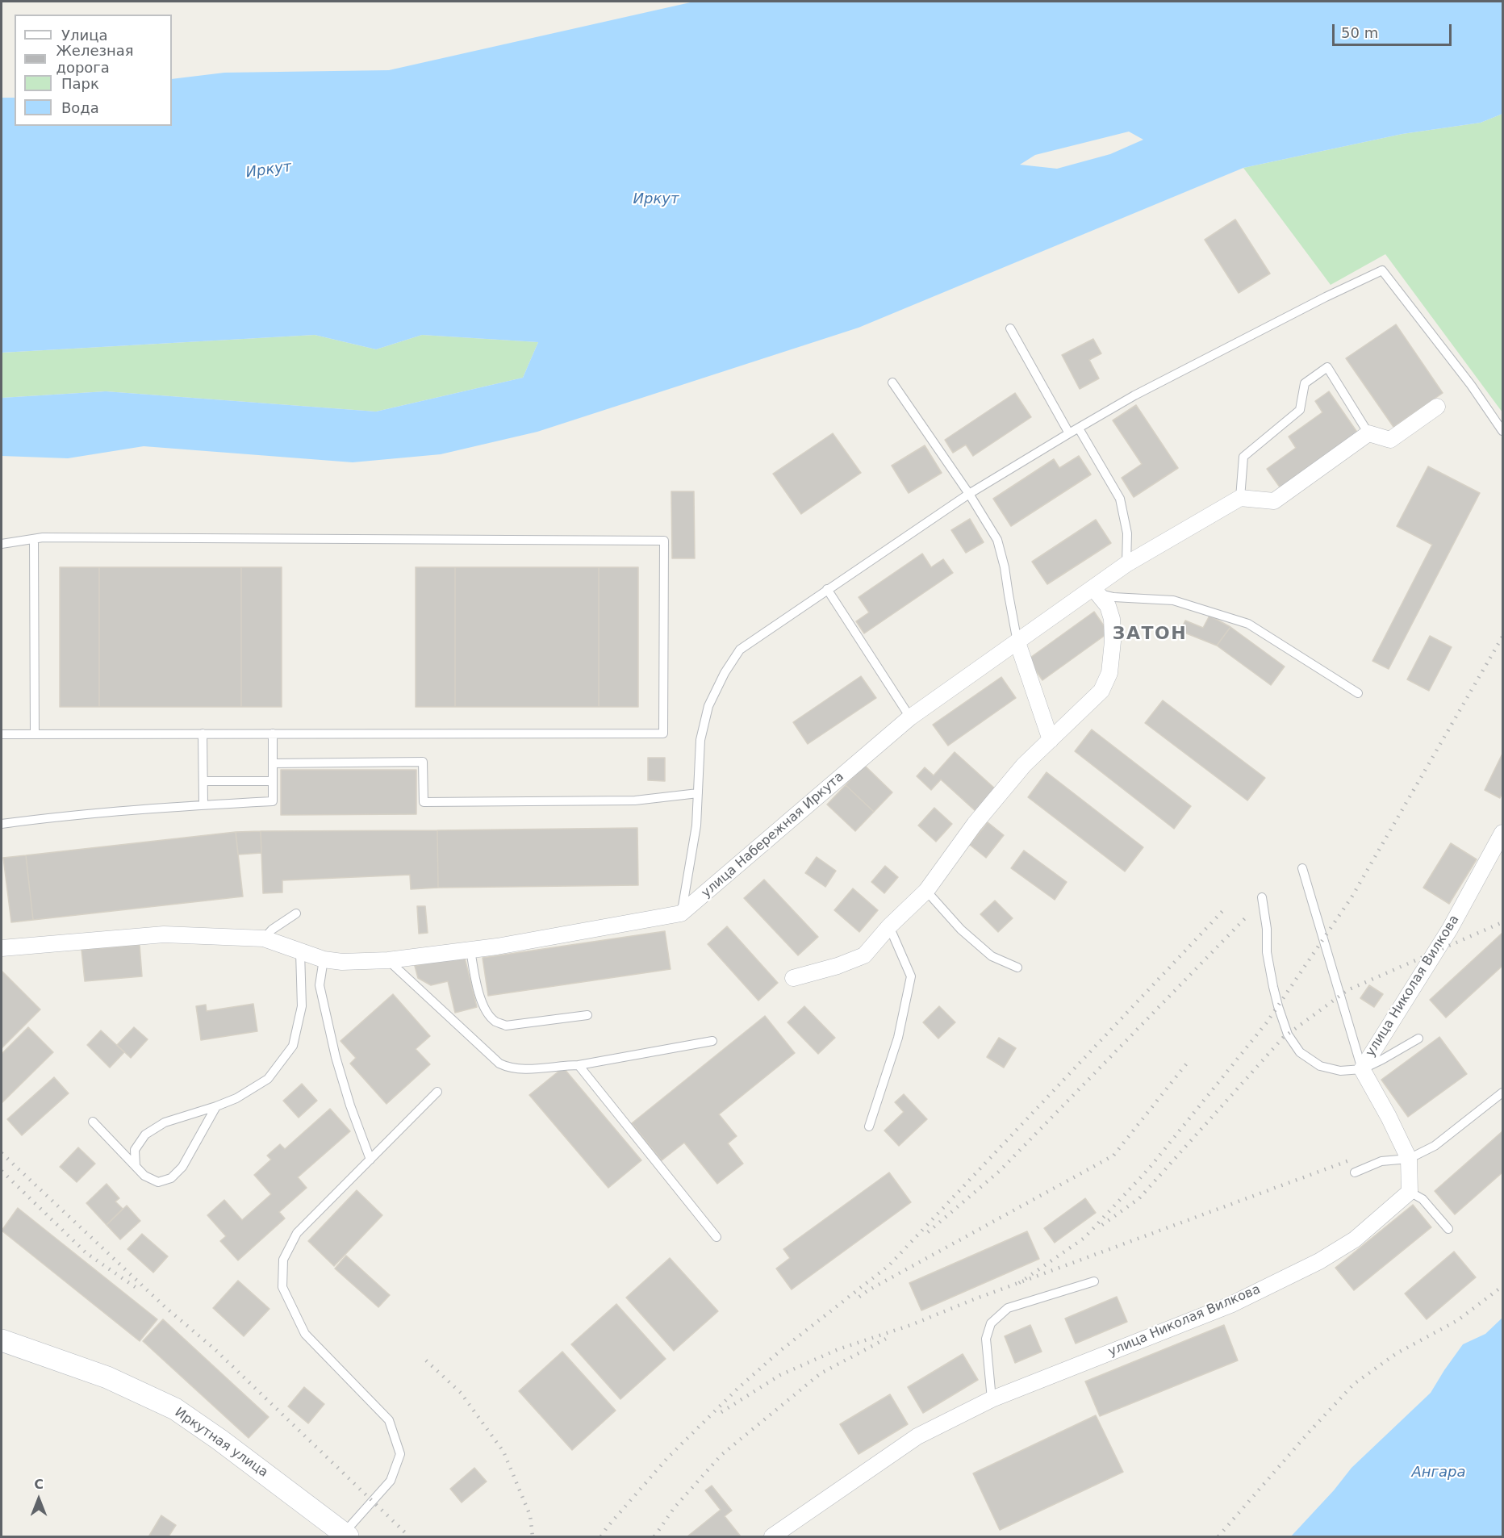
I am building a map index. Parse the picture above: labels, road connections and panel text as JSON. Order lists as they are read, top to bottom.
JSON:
{
  "streets": {
    "main road": ["Иркутная улица"],
    "street": ["улица Набережная Иркута", "улица Николая Вилкова"]
  },
  "districts": ["ЗАТОН"],
  "water": ["Иркут", "Ангара"],
  "legend": [
    "Улица",
    "Железная дорога",
    "Парк",
    "Вода"
  ],
  "scale_bar": "50 m",
  "north": "top"
}
